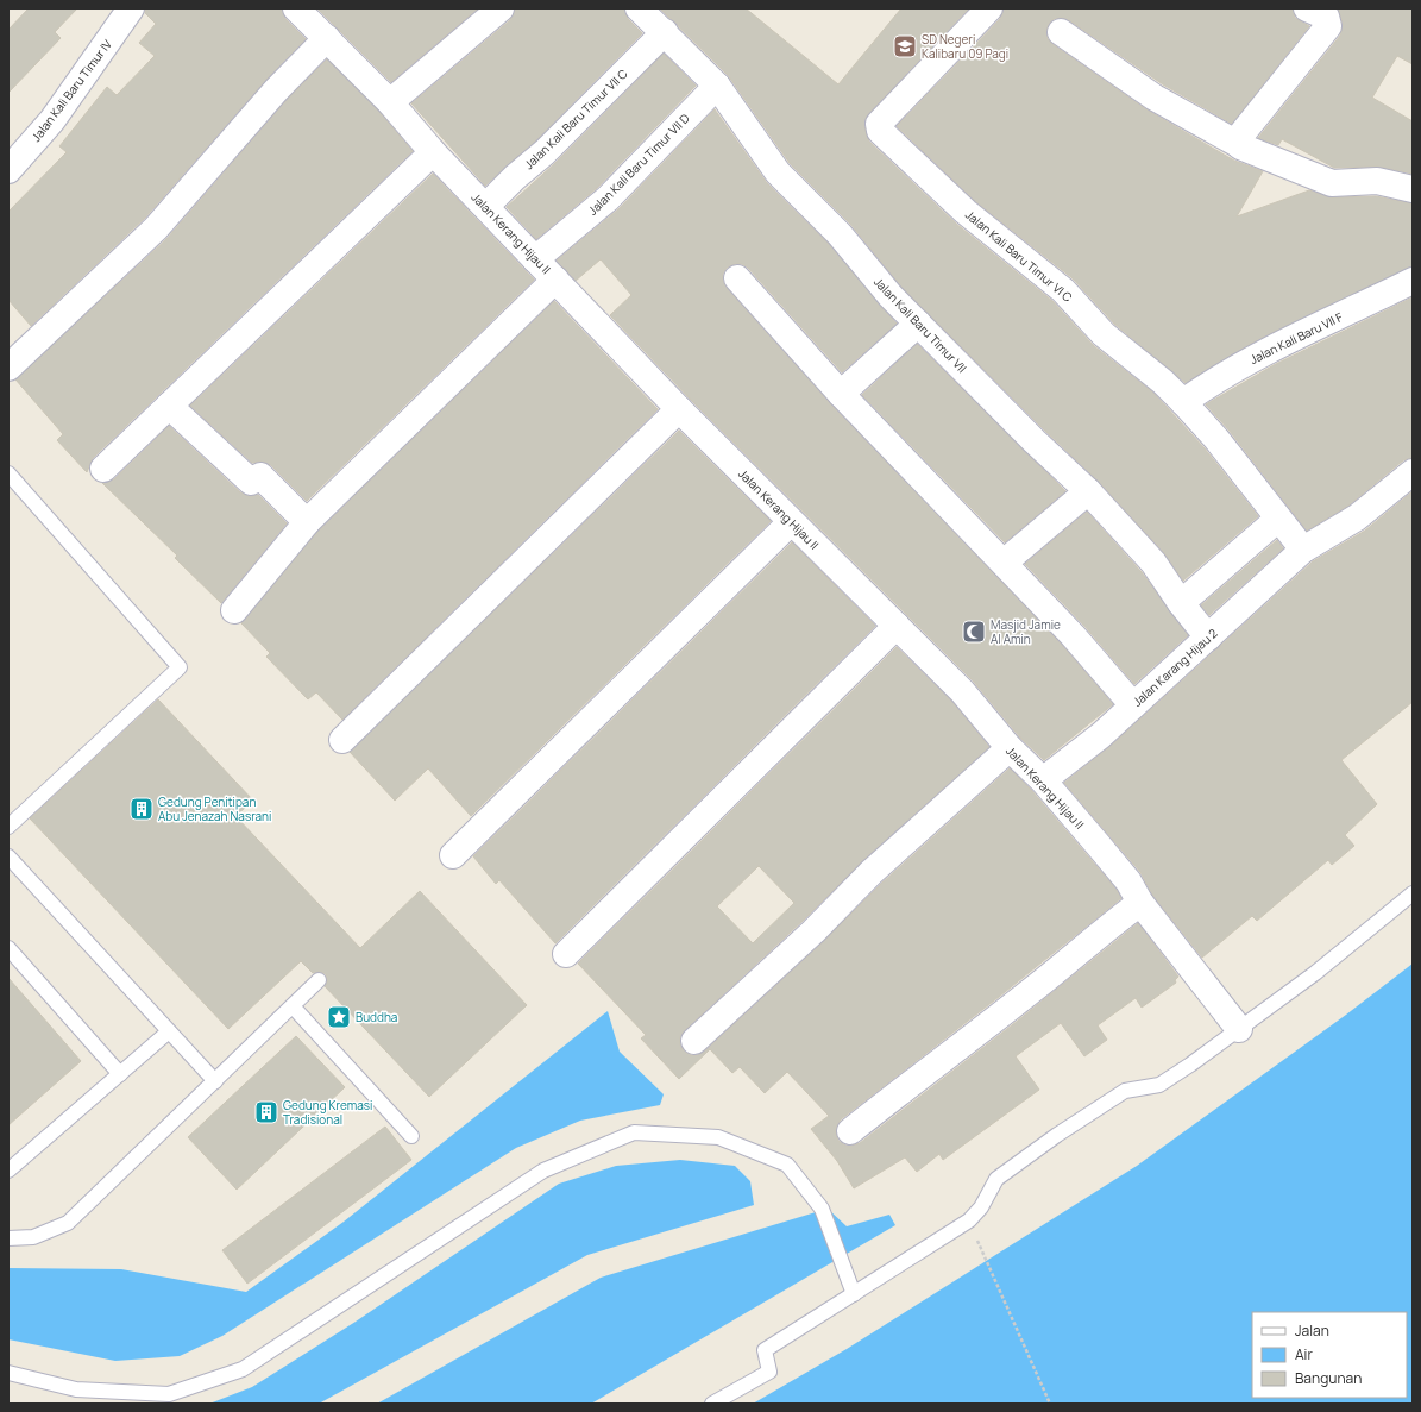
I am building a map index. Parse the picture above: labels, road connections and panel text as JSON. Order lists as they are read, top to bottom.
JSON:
{
  "streets": {
    "street": [
      "Jalan Kali Baru Timur IV",
      "Jalan Kali Baru Timur VII C",
      "Jalan Kali Baru Timur VII D",
      "Jalan Kerang Hijau II",
      "Jalan Kali Baru Timur VI C",
      "Jalan Kali Baru Timur VII",
      "Jalan Kali Baru VII F",
      "Jalan Karang Hijau 2"
    ]
  },
  "crossings": [
    ["Jalan Kali Baru Timur VII C", "Jalan Kerang Hijau II"],
    ["Jalan Kali Baru Timur VII C", "Jalan Kali Baru Timur VII"],
    ["Jalan Kali Baru Timur VII D", "Jalan Kerang Hijau II"],
    ["Jalan Kali Baru Timur VII D", "Jalan Kali Baru Timur VII"],
    ["Jalan Kerang Hijau II", "Jalan Karang Hijau 2"],
    ["Jalan Kali Baru Timur VI C", "Jalan Kali Baru VII F"],
    ["Jalan Kali Baru Timur VI C", "Jalan Karang Hijau 2"],
    ["Jalan Kali Baru Timur VII", "Jalan Karang Hijau 2"]
  ],
  "places": {
    "school or university": ["SD Negeri Kalibaru 09 Pagi"],
    "mosque": ["Masjid Jamie Al Amin"],
    "building": ["Gedung Penitipan Abu Jenazah Nasrani", "Gedung Kremasi Tradisional"],
    "place": ["Buddha"]
  },
  "legend": ["Jalan", "Air", "Bangunan"]
}
